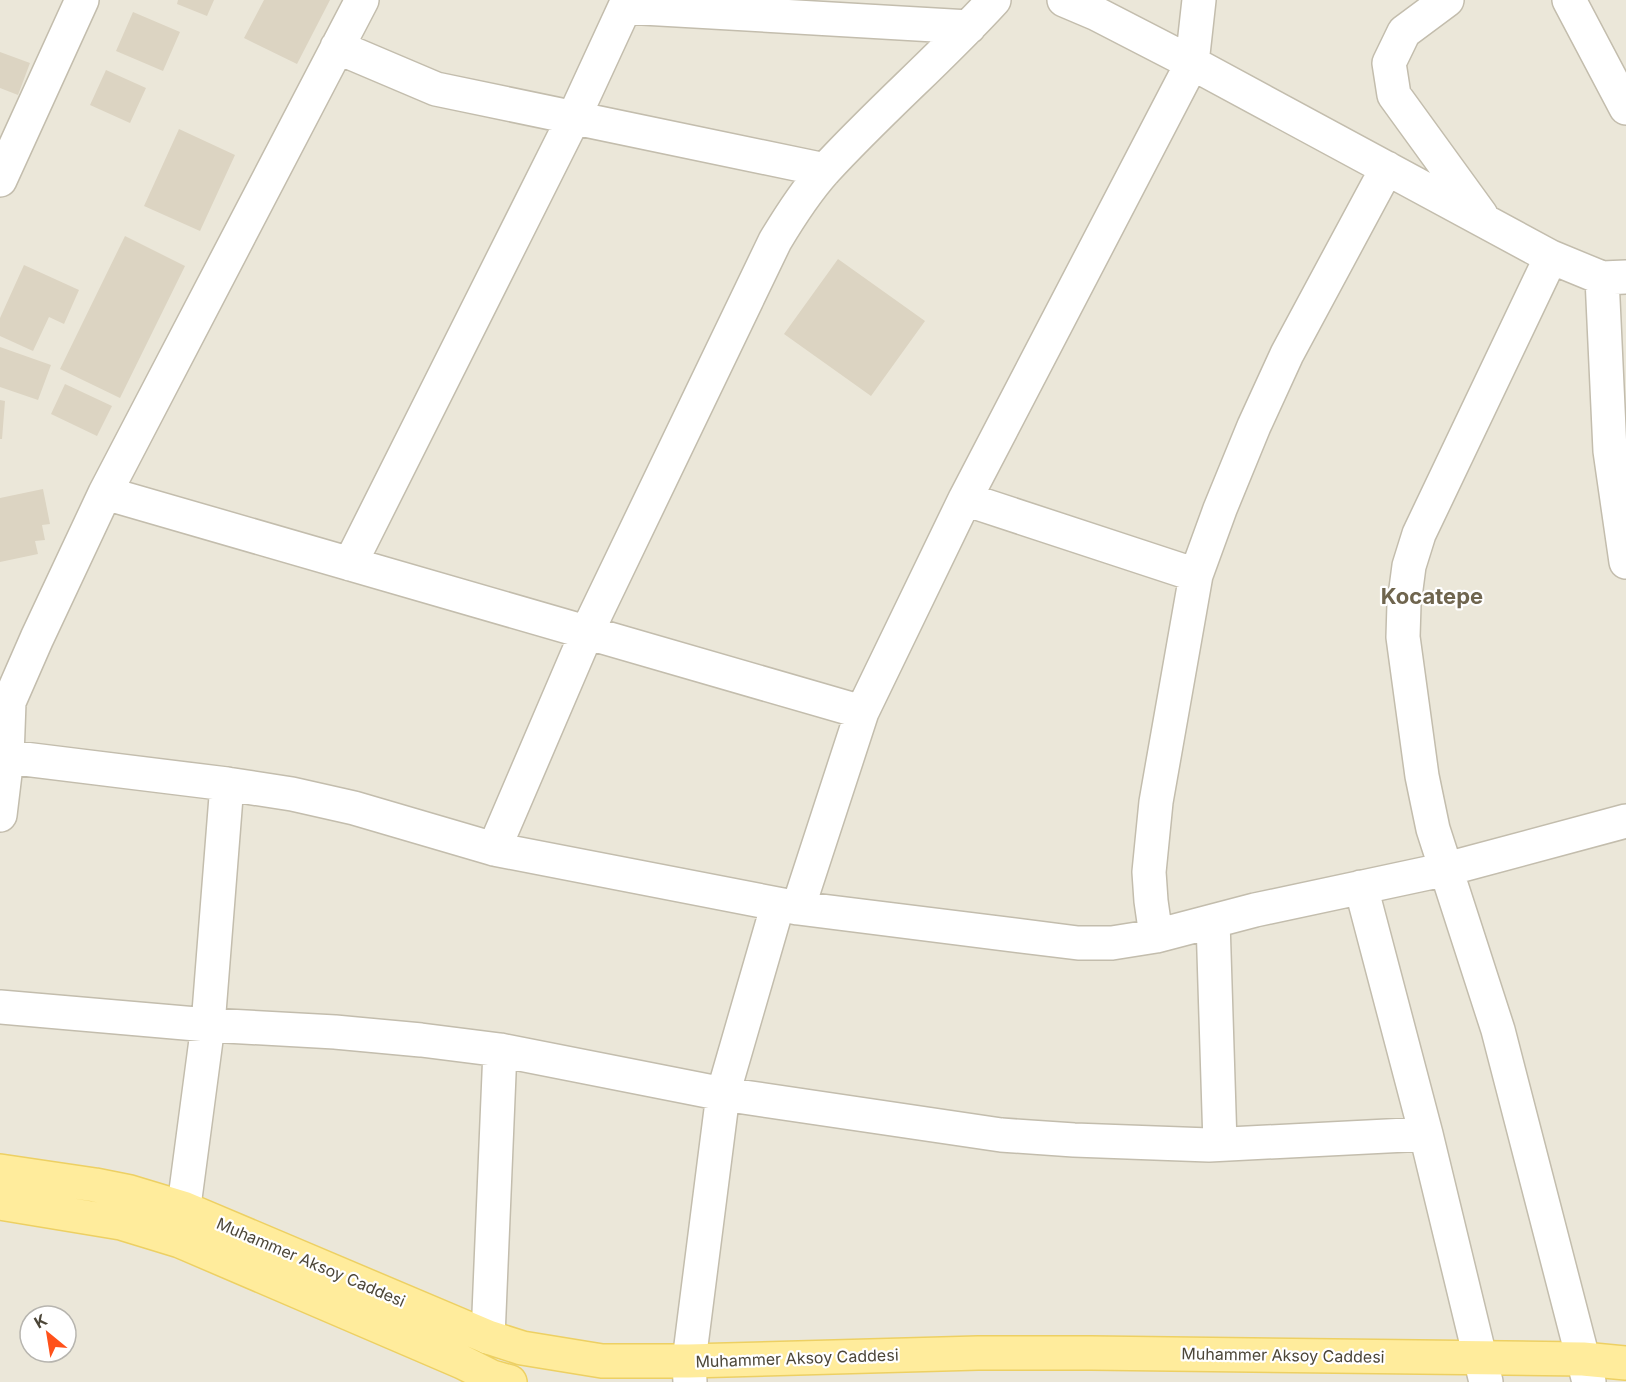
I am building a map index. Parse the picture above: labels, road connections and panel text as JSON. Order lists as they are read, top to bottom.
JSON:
{
  "streets": {
    "main road": ["Muhammer Aksoy Caddesi"]
  },
  "districts": ["Kocatepe"],
  "north": "top left"
}
